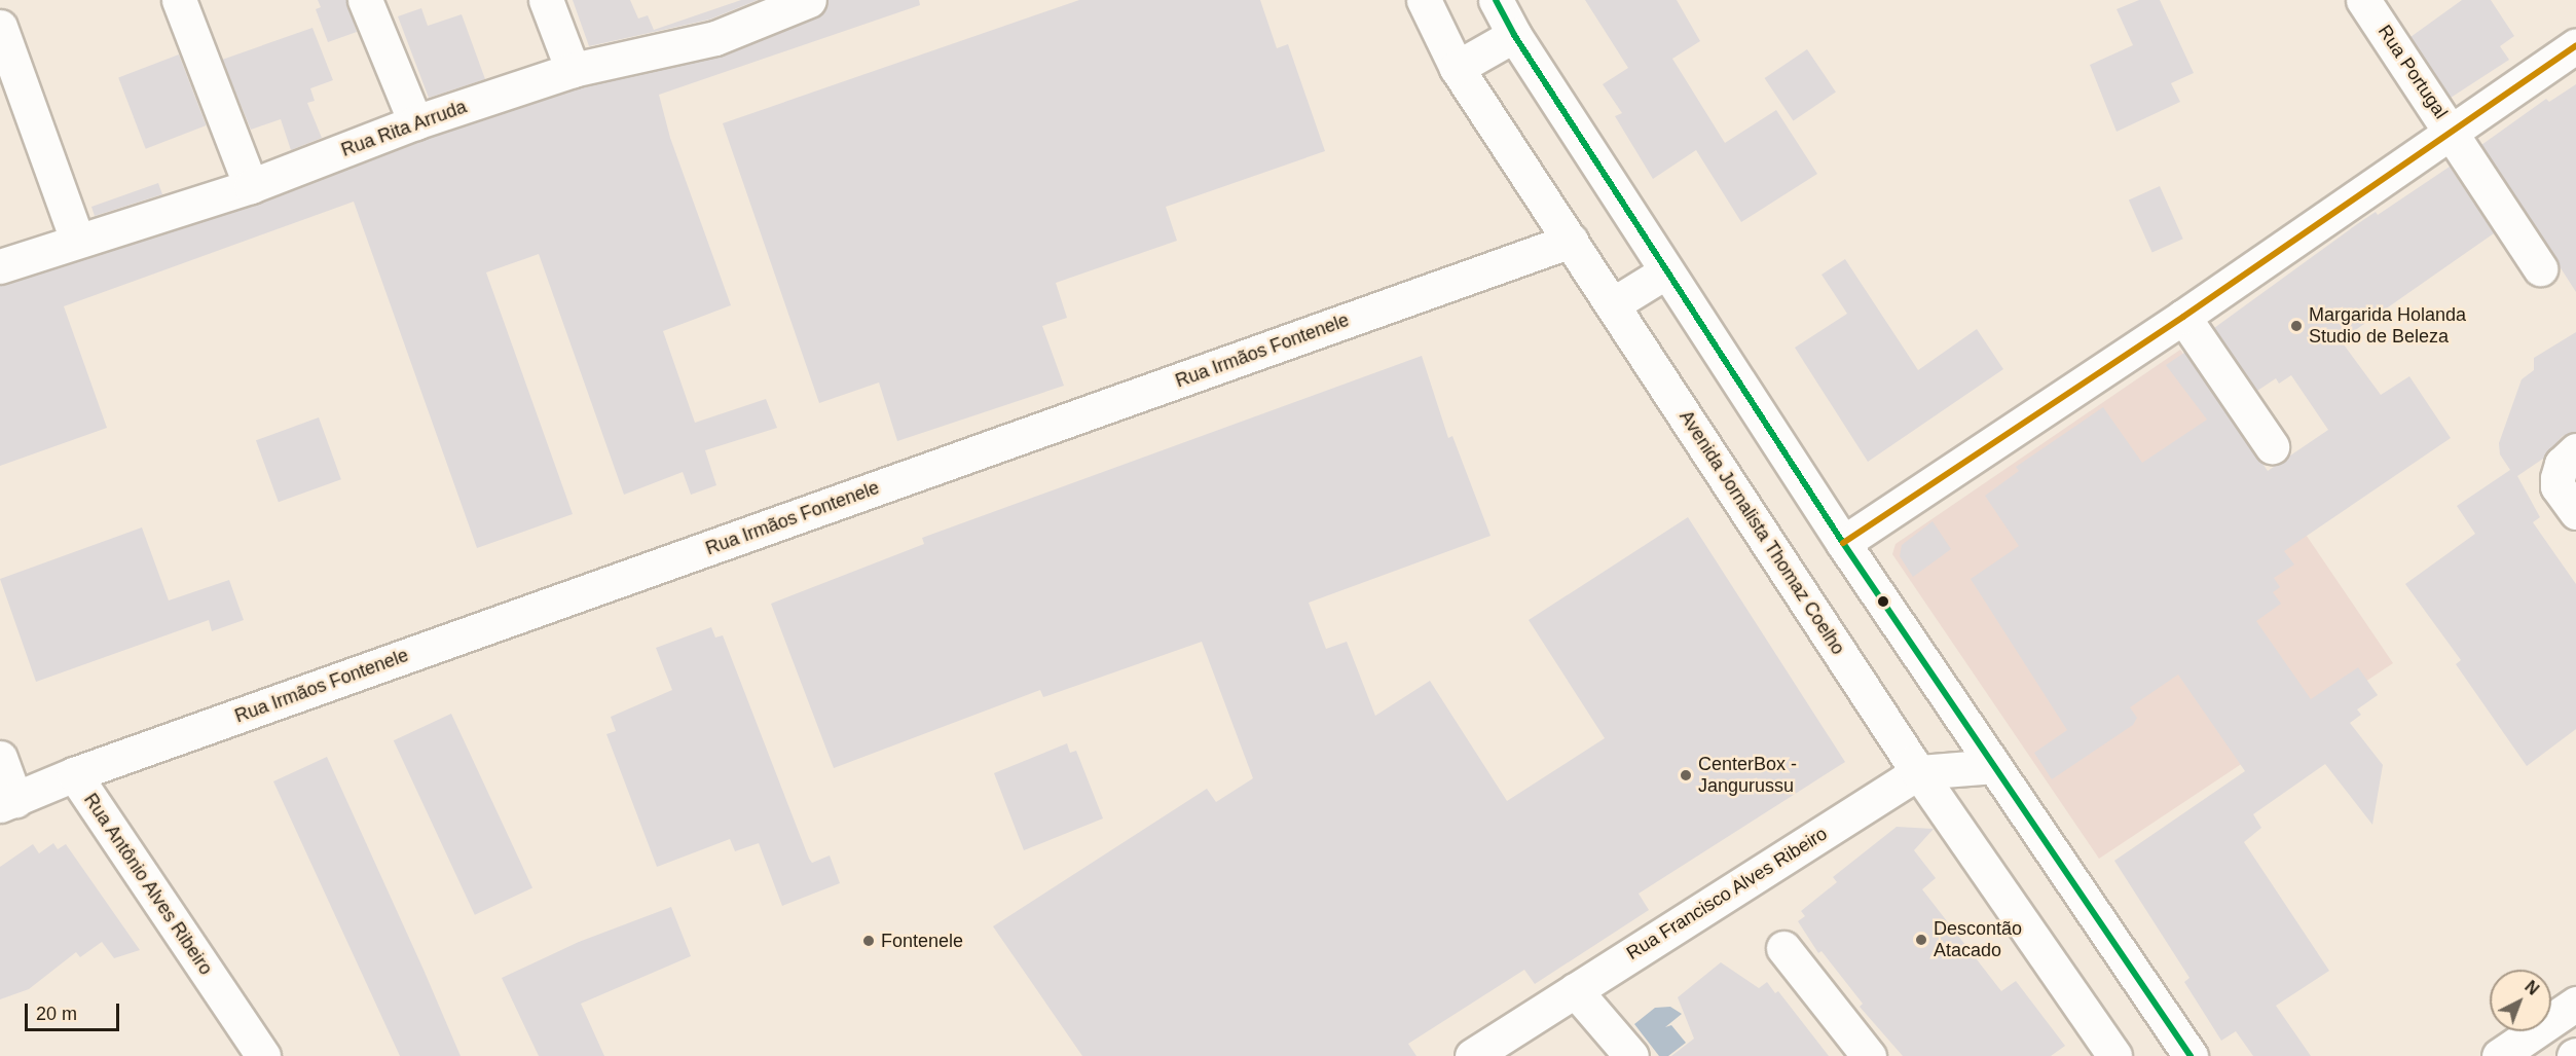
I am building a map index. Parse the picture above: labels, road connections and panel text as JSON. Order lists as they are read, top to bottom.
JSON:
{
  "streets": {
    "street": [
      "Rua Portugal",
      "Rua Rita Arruda",
      "Rua Irmãos Fontenele",
      "Avenida Jornalista Thomaz Coelho",
      "Rua Antônio Alves Ribeiro",
      "Rua Francisco Alves Ribeiro"
    ]
  },
  "crossings": [
    ["Rua Irmãos Fontenele", "Avenida Jornalista Thomaz Coelho"],
    ["Rua Irmãos Fontenele", "Rua Antônio Alves Ribeiro"],
    ["Avenida Jornalista Thomaz Coelho", "Rua Francisco Alves Ribeiro"]
  ],
  "places": [
    "Margarida Holanda Studio de Beleza",
    "CenterBox - Jangurussu",
    "Descontão Atacado",
    "Fontenele"
  ],
  "scale_bar": "20 m",
  "north": "top right"
}
